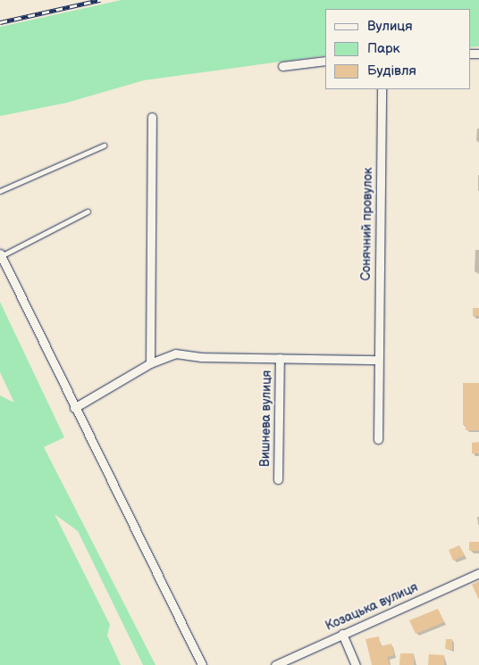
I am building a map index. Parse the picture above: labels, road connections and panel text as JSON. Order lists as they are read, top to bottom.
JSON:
{
  "streets": {
    "street": ["Сонячний провулок", "Вишнева вулиця", "Козацька вулиця"]
  },
  "legend": ["Вулиця", "Парк", "Будівля"]
}
